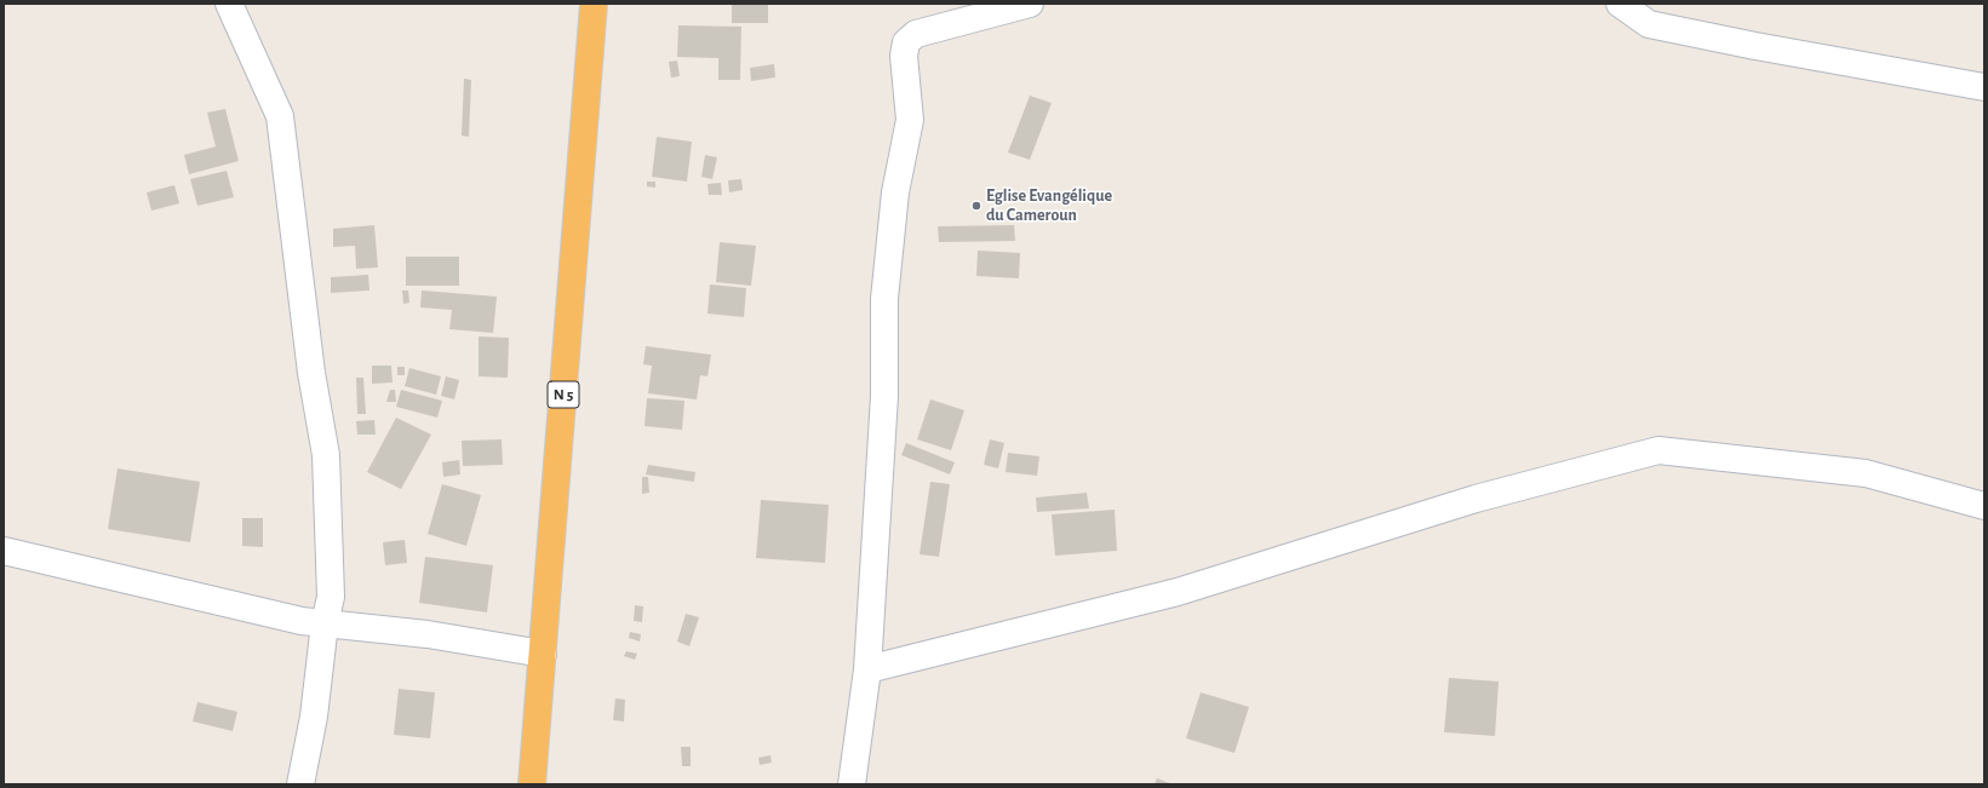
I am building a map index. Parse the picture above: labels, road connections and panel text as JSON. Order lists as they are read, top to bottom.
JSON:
{
  "streets": {
    "highway": ["N 5"]
  },
  "places": ["Eglise Evangélique du Cameroun"]
}
